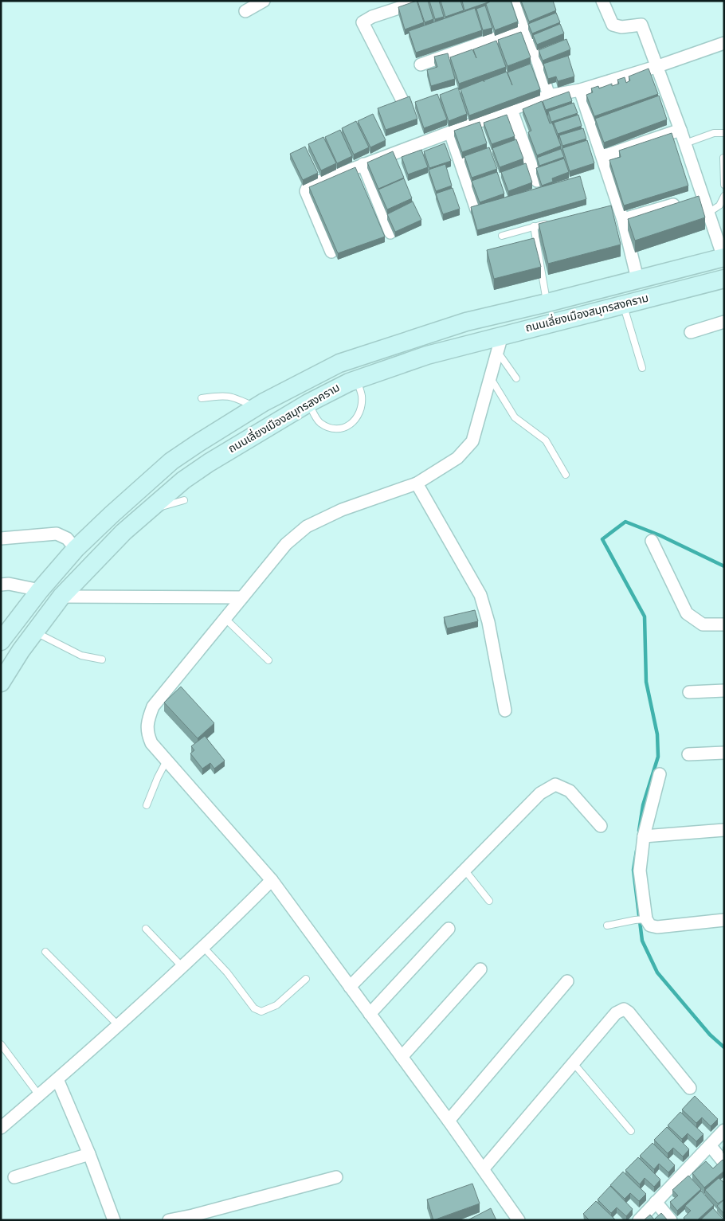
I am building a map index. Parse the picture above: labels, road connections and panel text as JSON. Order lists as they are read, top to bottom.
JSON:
{
  "streets": {
    "main road": ["ถนนเลี่ยงเมืองสมุทรสงคราม"]
  }
}
